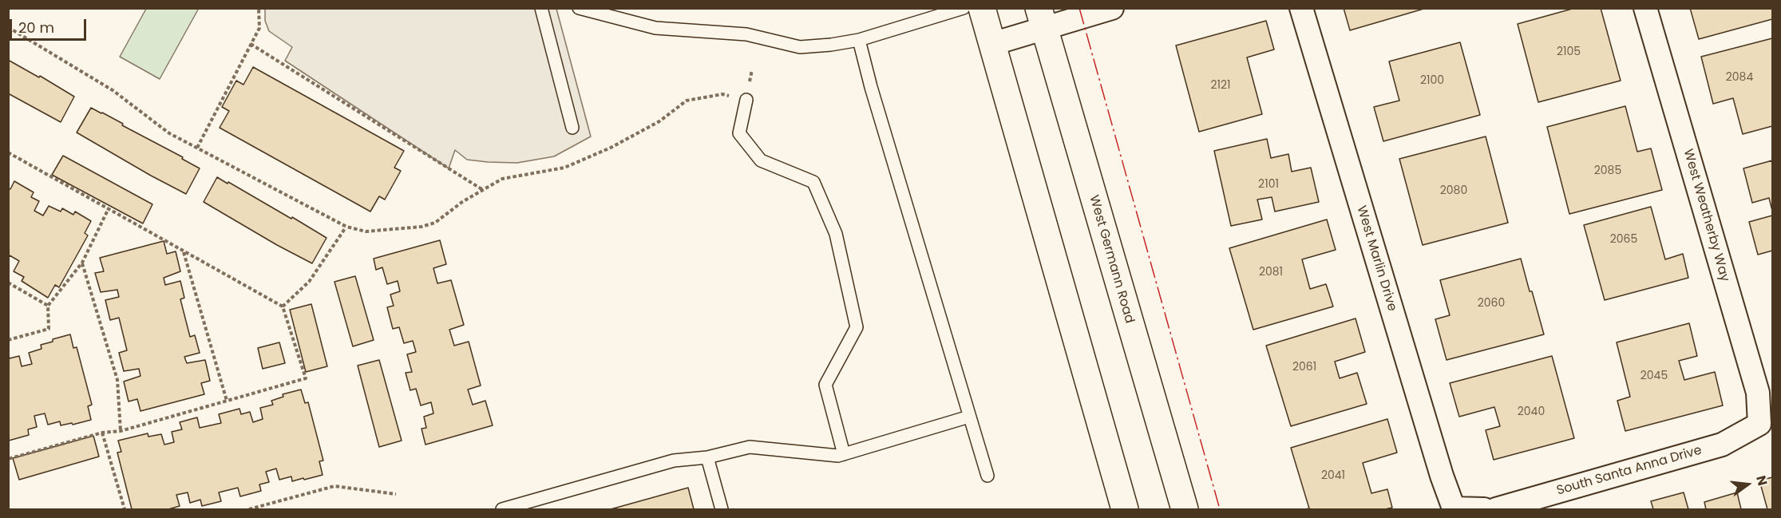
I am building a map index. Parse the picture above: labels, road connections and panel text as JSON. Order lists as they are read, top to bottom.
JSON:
{
  "streets": {
    "main road": ["West Germann Road"],
    "street": ["West Weatherby Way", "West Marlin Drive", "South Santa Anna Drive"]
  },
  "crossings": [
    ["West Weatherby Way", "South Santa Anna Drive"]
  ],
  "house_numbers": [
    "2105",
    "2084",
    "2100",
    "2121",
    "2085",
    "2101",
    "2080",
    "2065",
    "2081",
    "2060",
    "2061",
    "2045",
    "2040",
    "2041"
  ],
  "scale_bar": "20 m",
  "north": "right"
}
